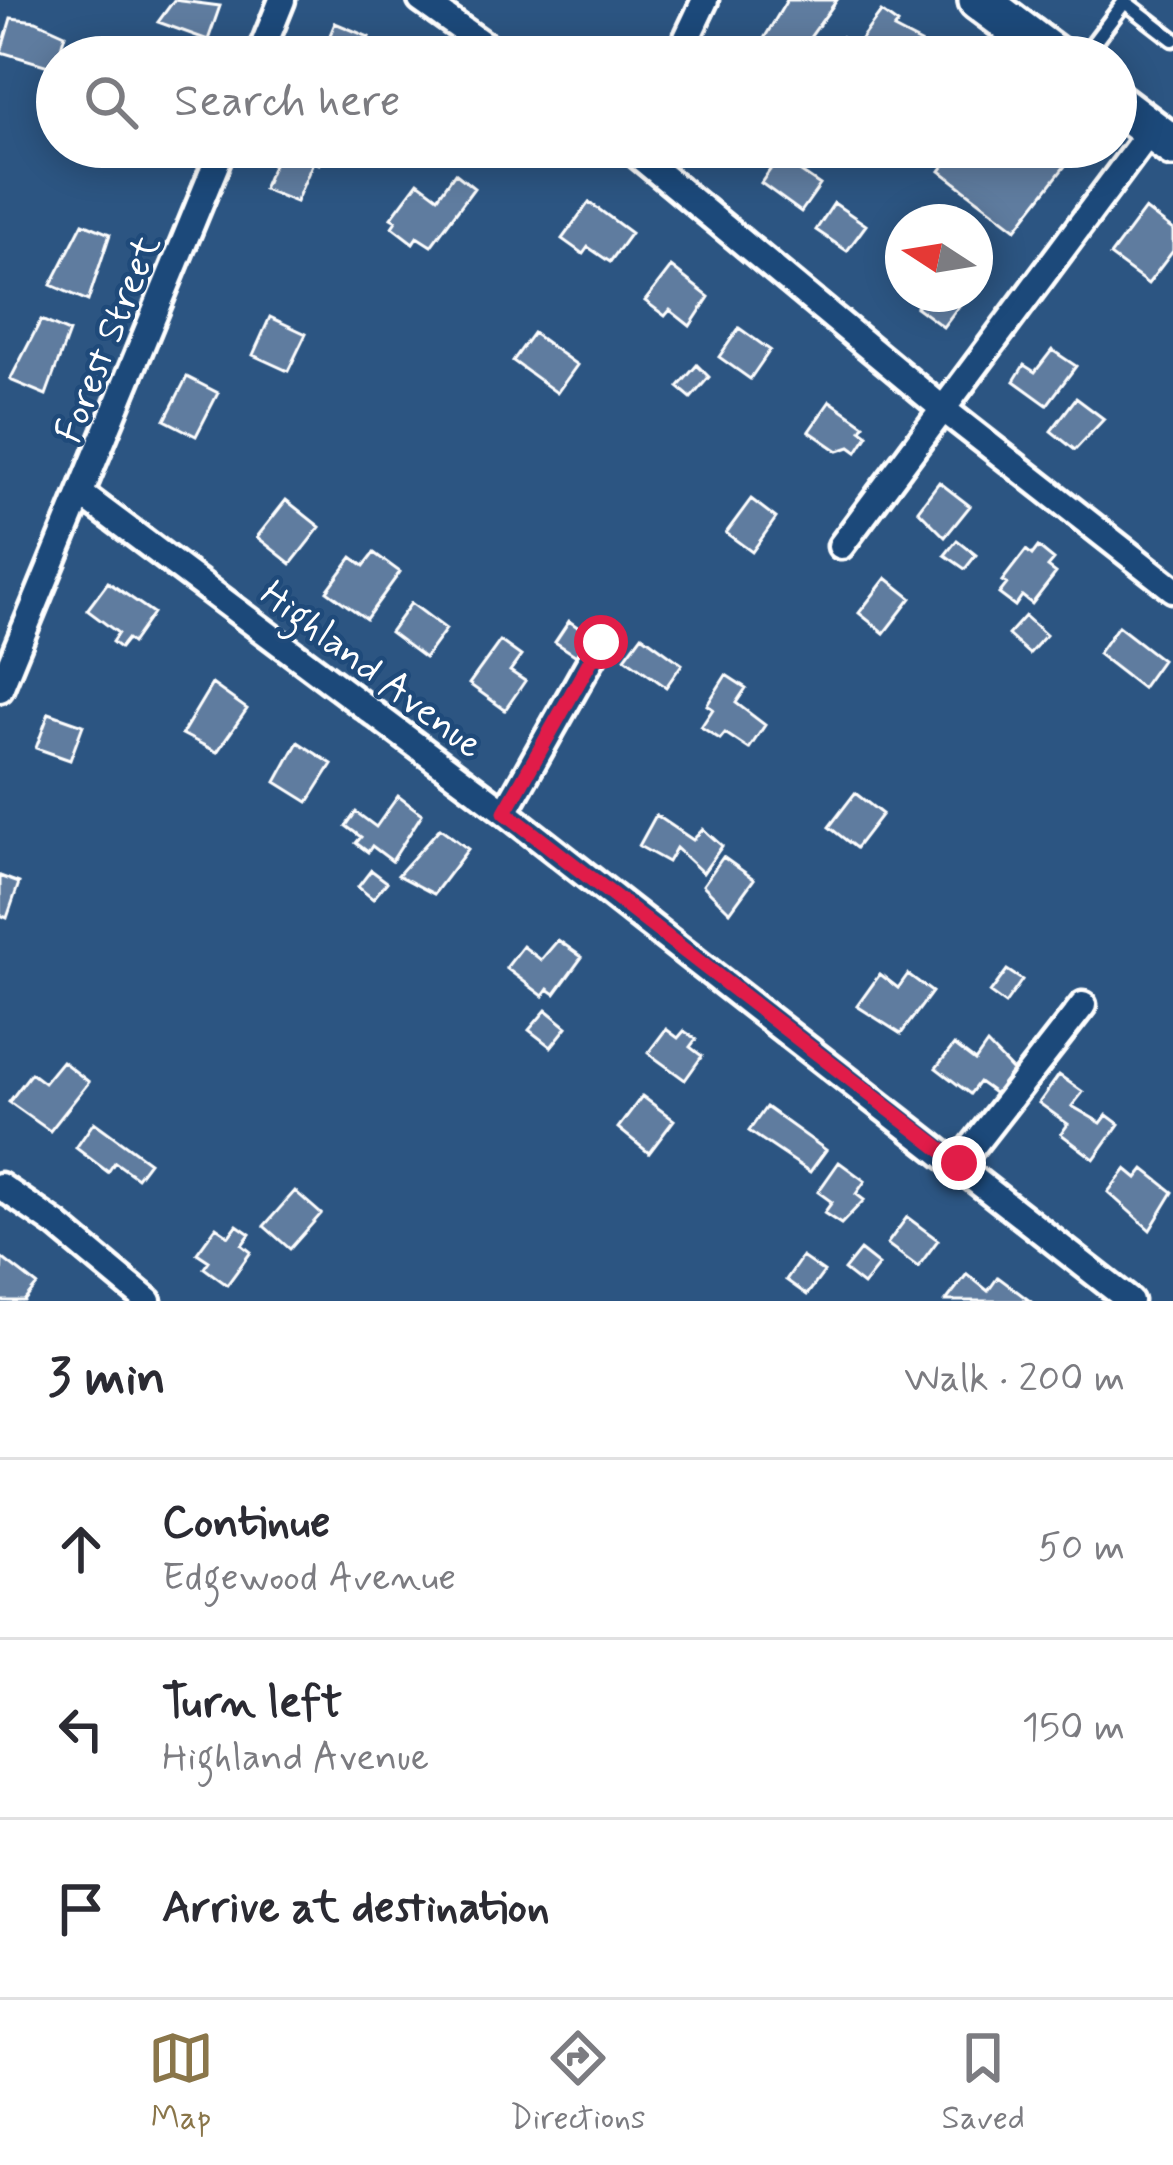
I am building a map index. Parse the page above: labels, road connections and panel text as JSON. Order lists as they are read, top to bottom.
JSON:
{
  "streets": {
    "street": ["Forest Street", "Highland Avenue"]
  },
  "crossings": [
    ["Forest Street", "Highland Avenue"]
  ],
  "north": "left",
  "page": {
    "search": "Search here",
    "heading": ["3 min", "Walk · 200 m"],
    "list": [
      ["Continue", "Edgewood Avenue", "50 m"],
      ["Turn left", "Highland Avenue", "150 m"],
      "Arrive at destination"
    ],
    "nav": ["Map", "Directions", "Saved"]
  }
}
